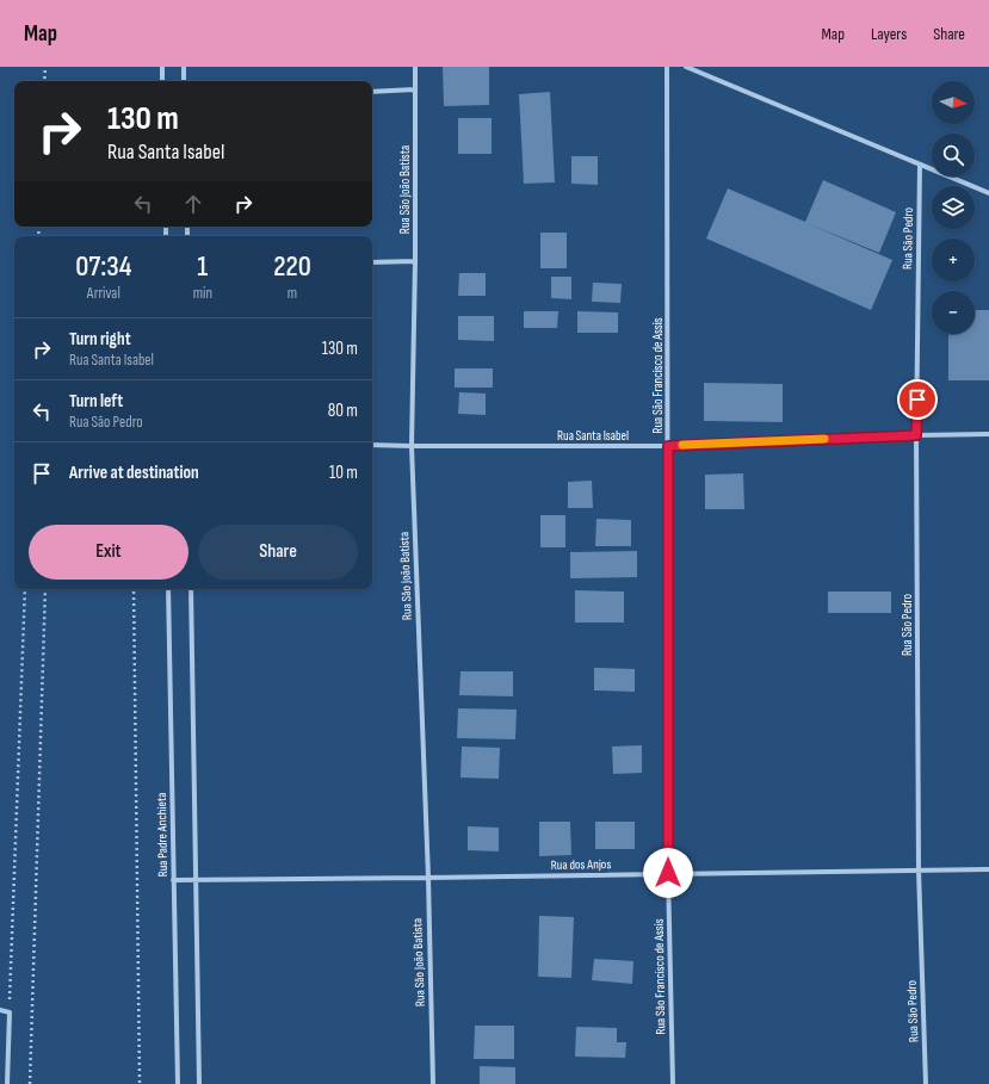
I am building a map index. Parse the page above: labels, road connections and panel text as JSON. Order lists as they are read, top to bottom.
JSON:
{
  "streets": {
    "street": [
      "Rua São João Batista",
      "Rua São Pedro",
      "Rua São Francisco de Assis",
      "Rua Santa Isabel",
      "Rua Padre Anchieta",
      "Rua dos Anjos"
    ]
  },
  "crossings": [
    ["Rua São João Batista", "Rua Santa Isabel"],
    ["Rua São João Batista", "Rua dos Anjos"],
    ["Rua São Pedro", "Rua Santa Isabel"],
    ["Rua São Pedro", "Rua dos Anjos"],
    ["Rua São Francisco de Assis", "Rua Santa Isabel"],
    ["Rua São Francisco de Assis", "Rua dos Anjos"],
    ["Rua Padre Anchieta", "Rua dos Anjos"]
  ],
  "north": "right",
  "page": {
    "header": "Map",
    "nav": ["Map", "Layers", "Share"],
    "map_buttons": ["+", "−"],
    "turn": ["130 m", "Rua Santa Isabel"],
    "eta": [
      "07:34",
      "Arrival",
      "1",
      "min",
      "220",
      "m"
    ],
    "list": [
      {
        "name": "Turn right",
        "note": "Rua Santa Isabel",
        "value": "130 m"
      },
      {
        "name": "Turn left",
        "note": "Rua São Pedro",
        "value": "80 m"
      },
      {
        "name": "Arrive at destination",
        "value": "10 m"
      }
    ],
    "buttons": ["Exit", "Share"]
  }
}
